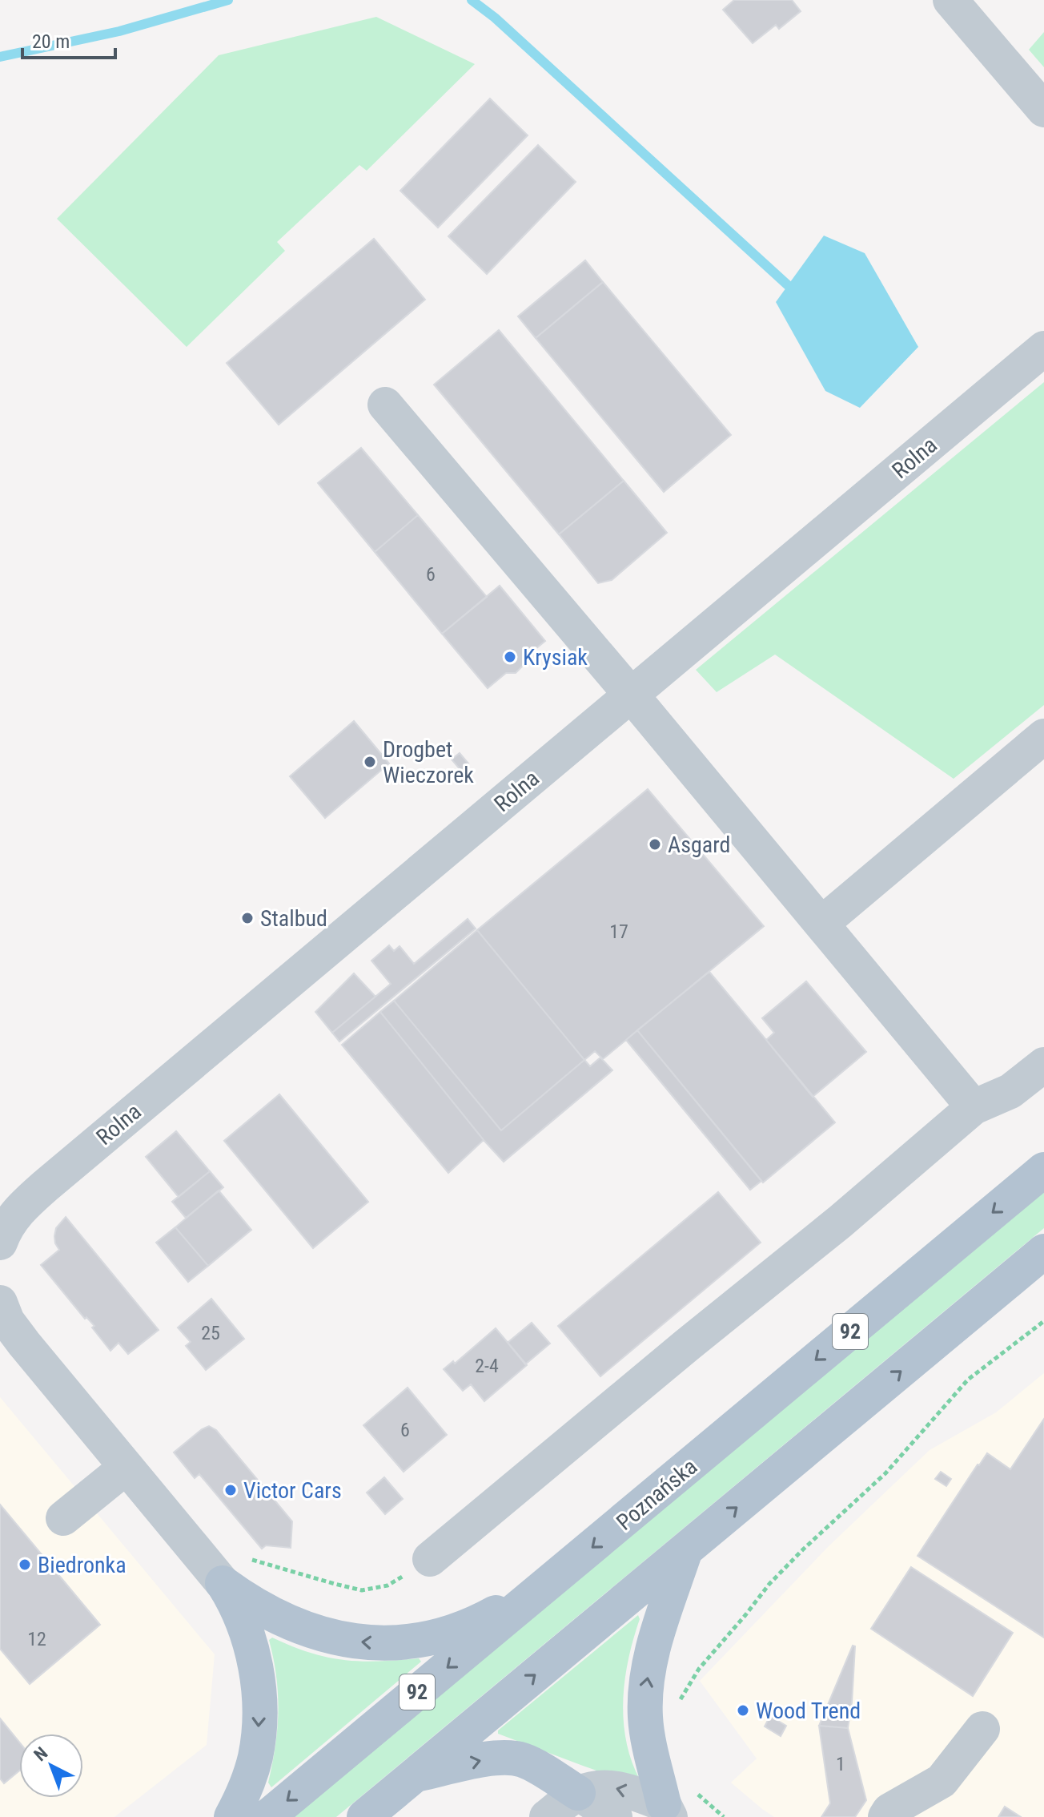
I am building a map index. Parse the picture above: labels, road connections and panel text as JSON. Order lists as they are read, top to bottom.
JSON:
{
  "streets": {
    "main road": ["92", "Poznańska"],
    "street": ["Rolna"]
  },
  "places": [
    "Krysiak",
    "Drogbet Wieczorek",
    "Asgard",
    "Stalbud",
    "Victor Cars",
    "Biedronka",
    "Wood Trend"
  ],
  "house_numbers": [
    "6",
    "17",
    "25",
    "2-4",
    "6",
    "12",
    "1"
  ],
  "scale_bar": "20 m",
  "north": "top left"
}
